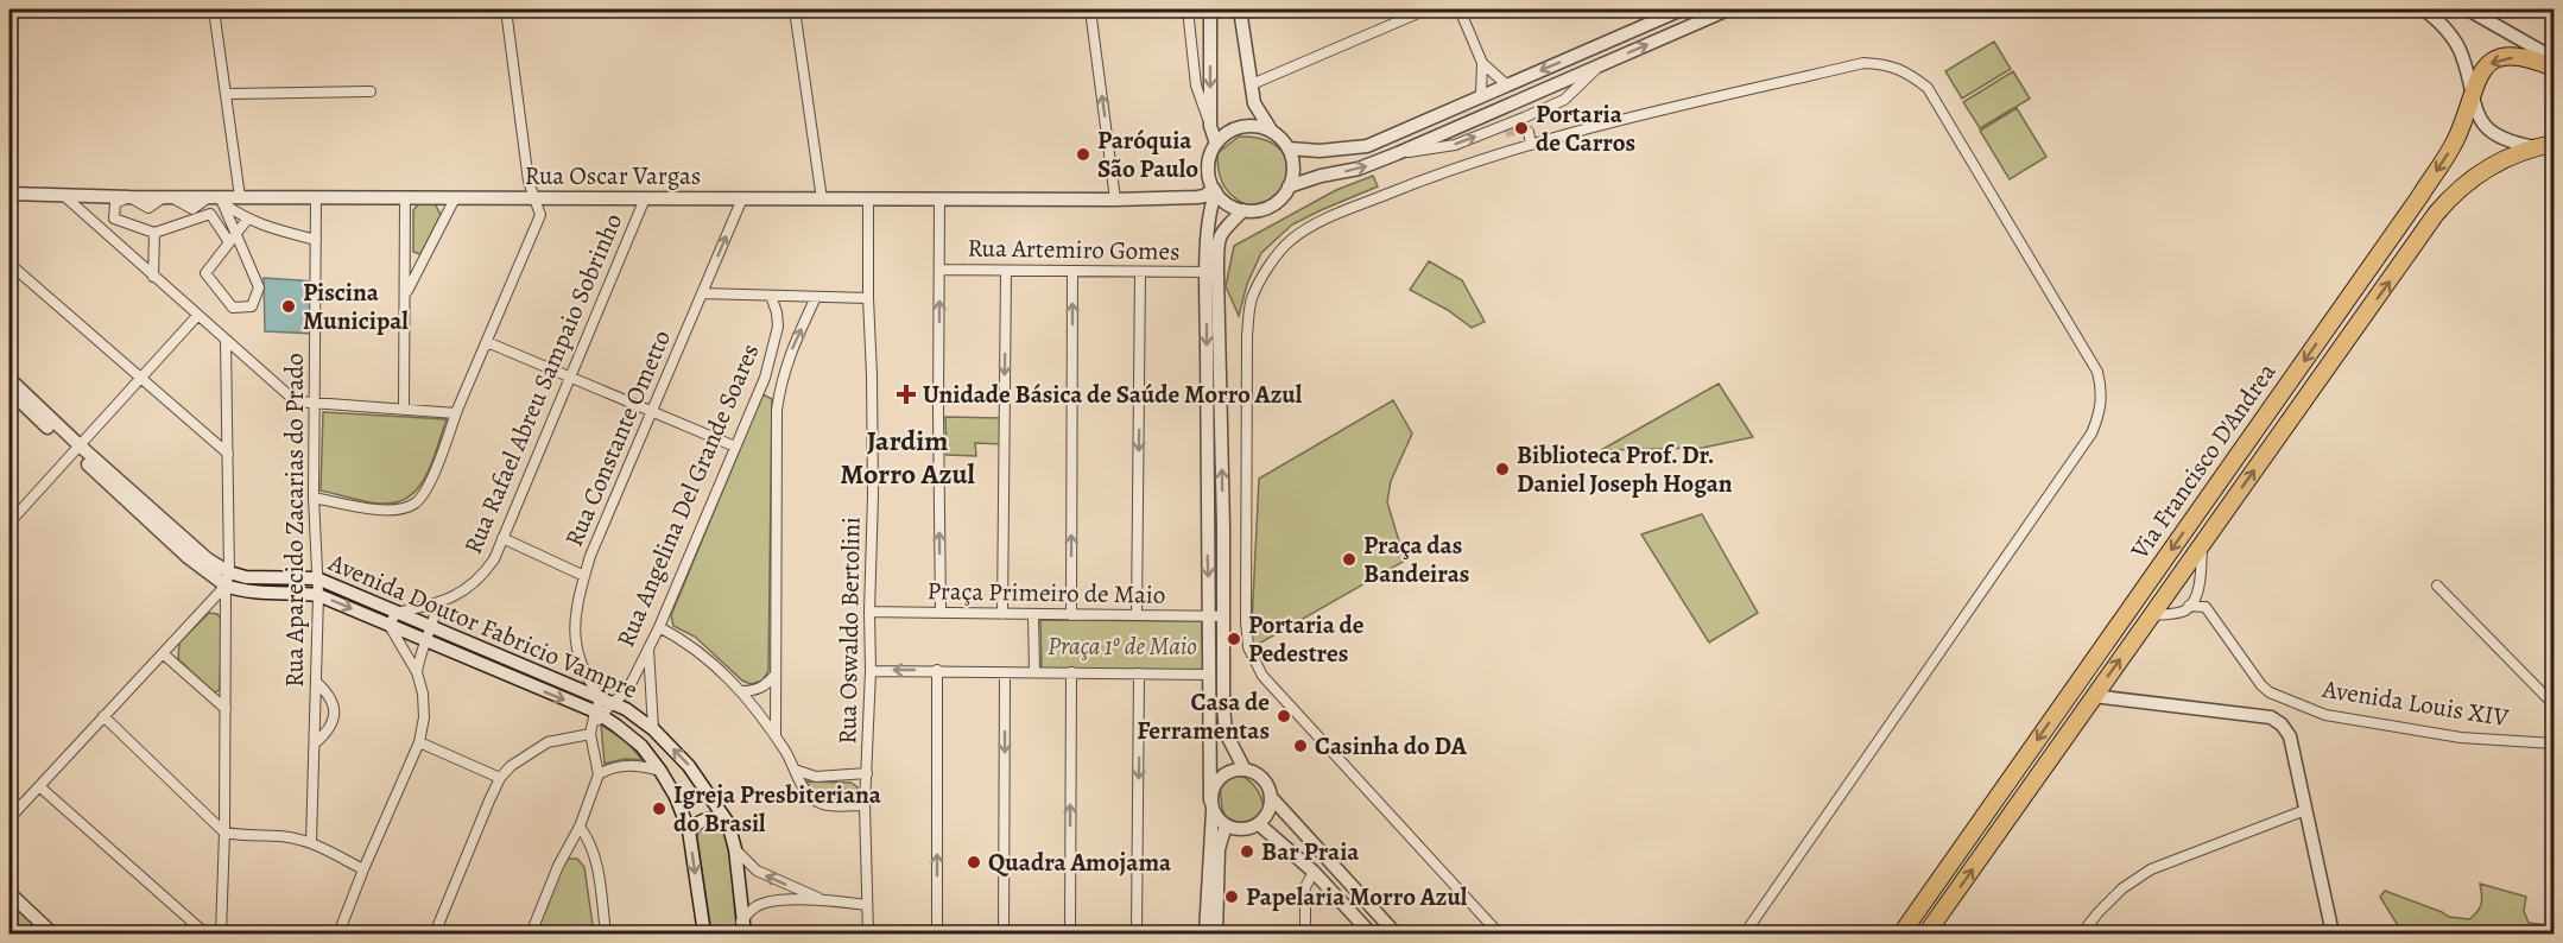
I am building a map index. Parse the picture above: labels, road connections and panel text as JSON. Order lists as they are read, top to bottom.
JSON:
{
  "streets": {
    "highway": ["Via Francisco D'Andrea"],
    "street": [
      "Rua Oscar Vargas",
      "Rua Artemiro Gomes",
      "Rua Rafael Abreu Sampaio Sobrinho",
      "Rua Constante Ometto",
      "Rua Angelina Del Grande Soares",
      "Rua Aparecido Zacarias do Prado",
      "Praça Primeiro de Maio",
      "Avenida Doutor Fabricio Vampre",
      "Rua Oswaldo Bertolini",
      "Avenida Louis XIV"
    ]
  },
  "crossings": [
    ["Rua Oscar Vargas", "Rua Rafael Abreu Sampaio Sobrinho"],
    ["Rua Oscar Vargas", "Rua Constante Ometto"],
    ["Rua Oscar Vargas", "Rua Aparecido Zacarias do Prado"],
    ["Rua Oscar Vargas", "Rua Oswaldo Bertolini"],
    ["Rua Rafael Abreu Sampaio Sobrinho", "Avenida Doutor Fabricio Vampre"],
    ["Rua Constante Ometto", "Rua Angelina Del Grande Soares"],
    ["Rua Constante Ometto", "Avenida Doutor Fabricio Vampre"],
    ["Rua Angelina Del Grande Soares", "Avenida Doutor Fabricio Vampre"],
    ["Rua Aparecido Zacarias do Prado", "Avenida Doutor Fabricio Vampre"],
    ["Praça Primeiro de Maio", "Rua Oswaldo Bertolini"]
  ],
  "districts": ["Jardim Morro Azul"],
  "parks": ["Praça 1º de Maio"],
  "places": {
    "other": [
      "Portaria de Carros",
      "Paróquia São Paulo",
      "Piscina Municipal",
      "Biblioteca Prof. Dr. Daniel Joseph Hogan",
      "Praça das Bandeiras",
      "Portaria de Pedestres",
      "Casa de Ferramentas",
      "Casinha do DA",
      "Igreja Presbiteriana do Brasil",
      "Bar Praia",
      "Quadra Amojama",
      "Papelaria Morro Azul"
    ],
    "health": ["Unidade Básica de Saúde Morro Azul"]
  }
}
